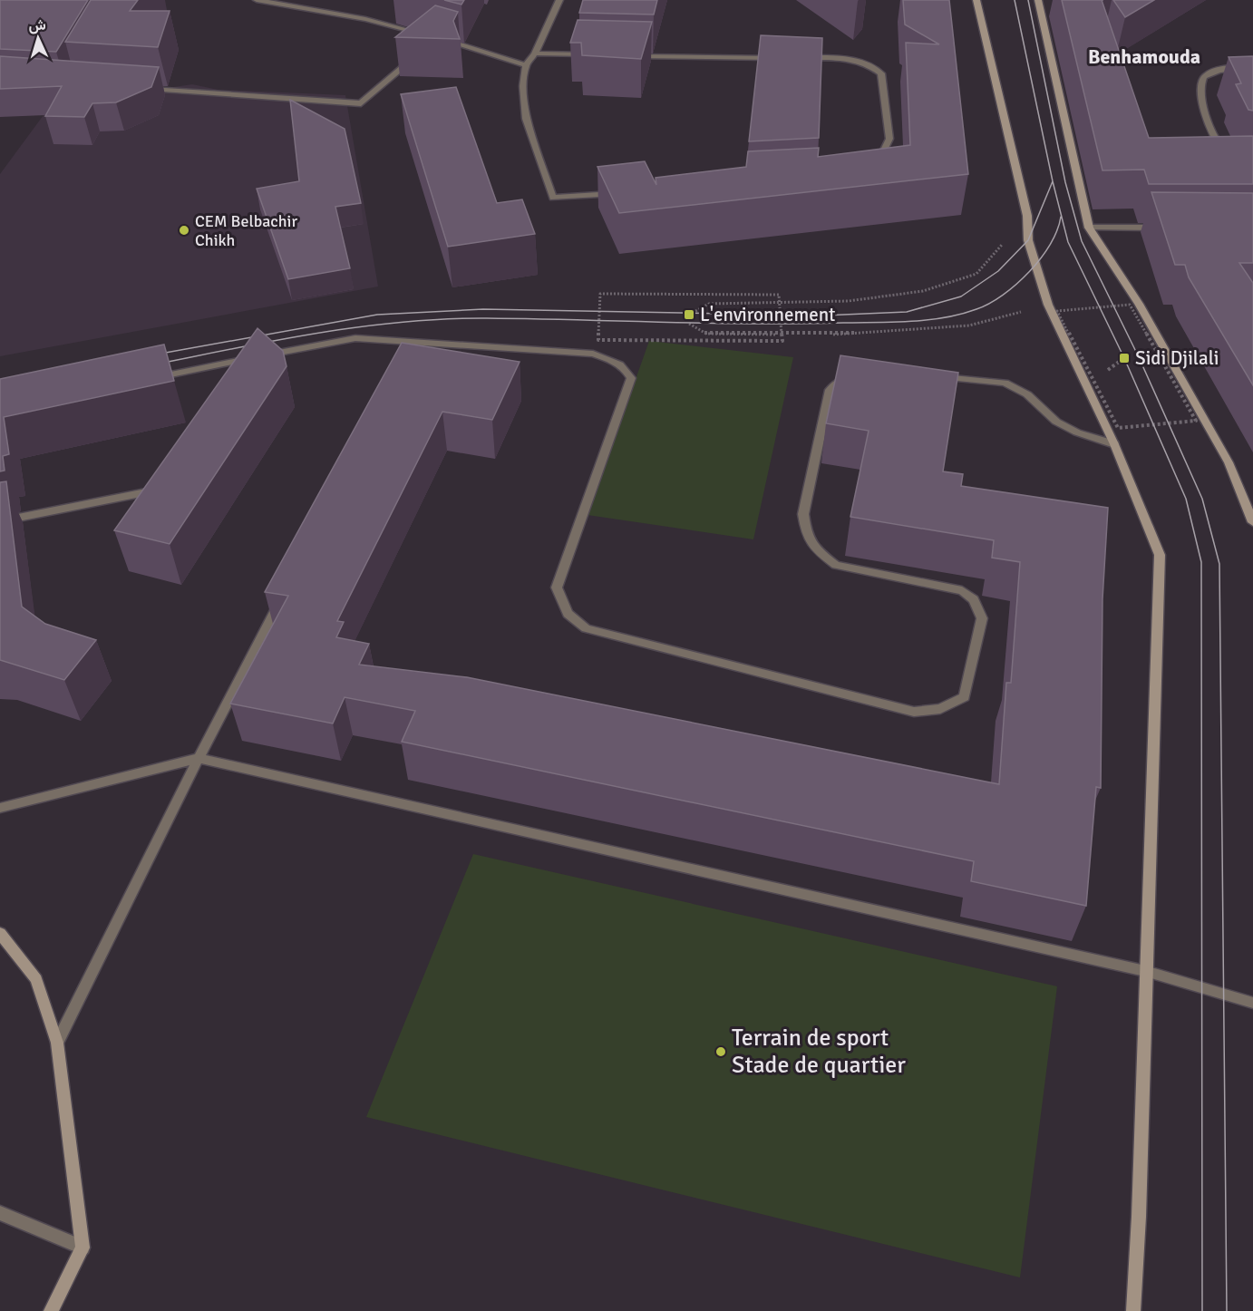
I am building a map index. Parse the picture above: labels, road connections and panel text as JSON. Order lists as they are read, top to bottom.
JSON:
{
  "districts": ["Benhamouda"],
  "places": {
    "other": ["CEM Belbachir Chikh", "Terrain de sport Stade de quartier"],
    "transit": ["L'environnement", "Sidi Djilali"]
  },
  "north": "top"
}
